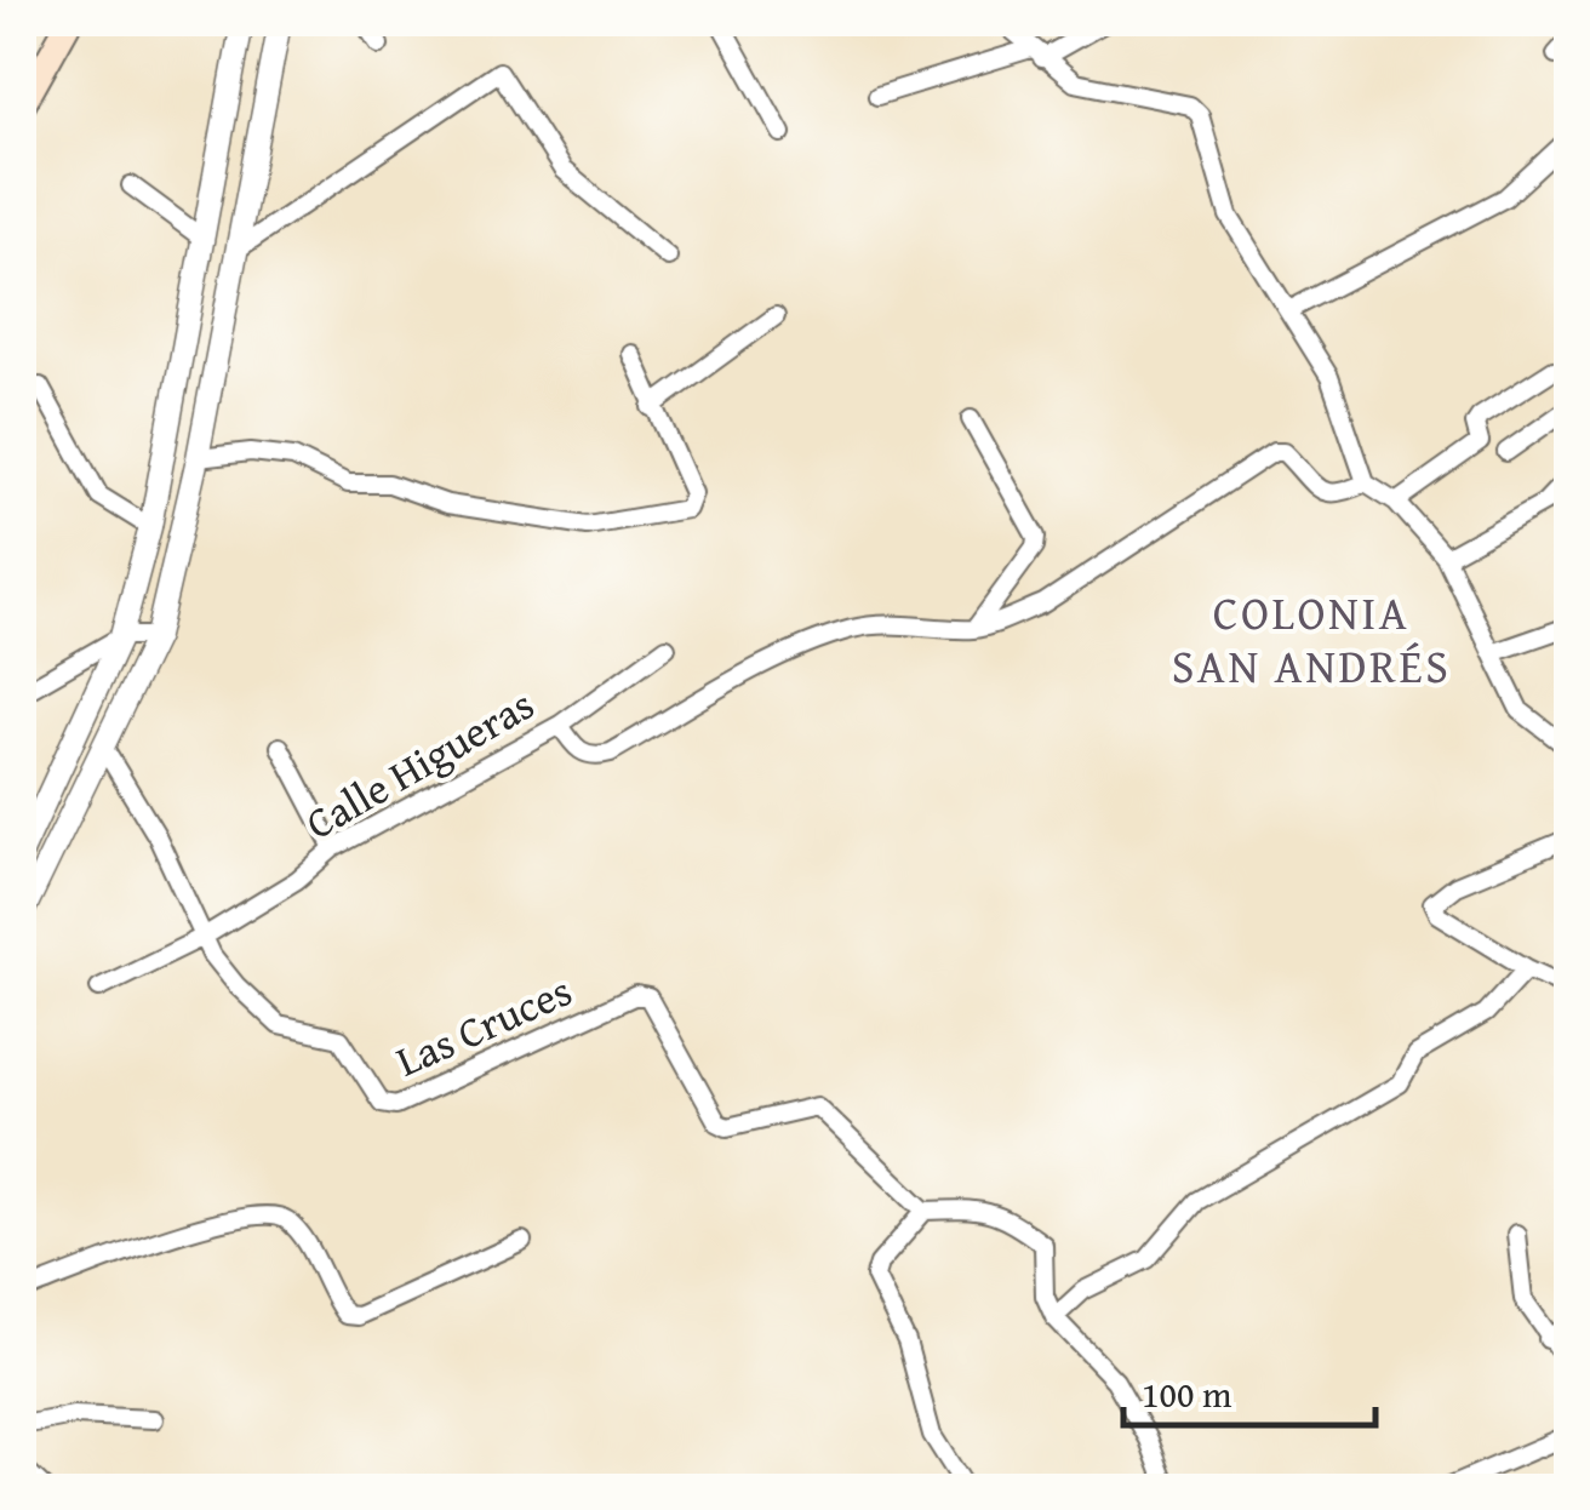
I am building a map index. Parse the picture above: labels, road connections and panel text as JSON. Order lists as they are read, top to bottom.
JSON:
{
  "streets": {
    "street": ["Calle Higueras", "Las Cruces"]
  },
  "crossings": [
    ["Calle Higueras", "Las Cruces"]
  ],
  "districts": ["COLONIA SAN ANDRÉS"],
  "scale_bar": "100 m"
}
